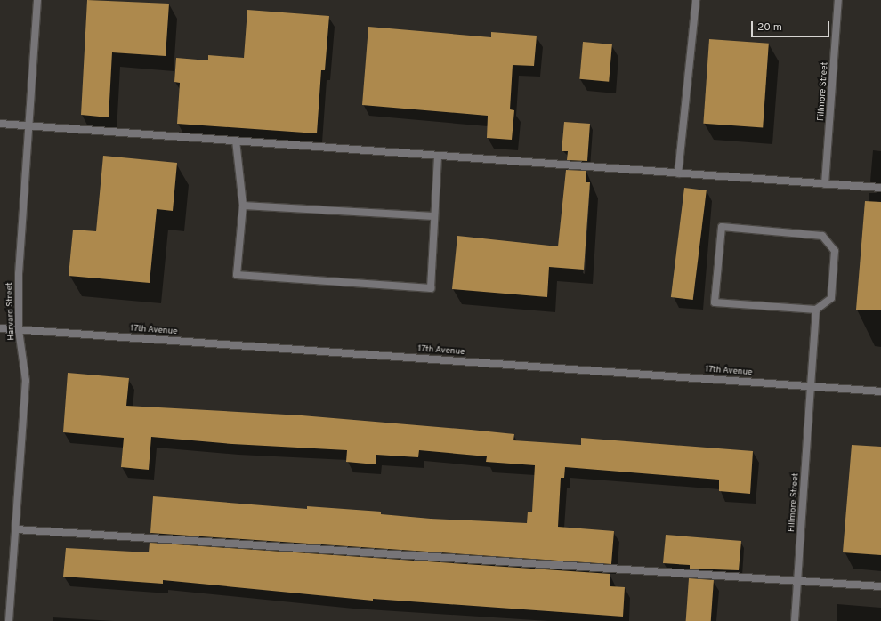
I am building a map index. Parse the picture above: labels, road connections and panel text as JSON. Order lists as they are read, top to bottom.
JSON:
{
  "streets": {
    "street": ["Fillmore Street", "Harvard Street", "17th Avenue"]
  },
  "crossings": [
    ["Fillmore Street", "17th Avenue"],
    ["Harvard Street", "17th Avenue"]
  ],
  "scale_bar": "20 m"
}
